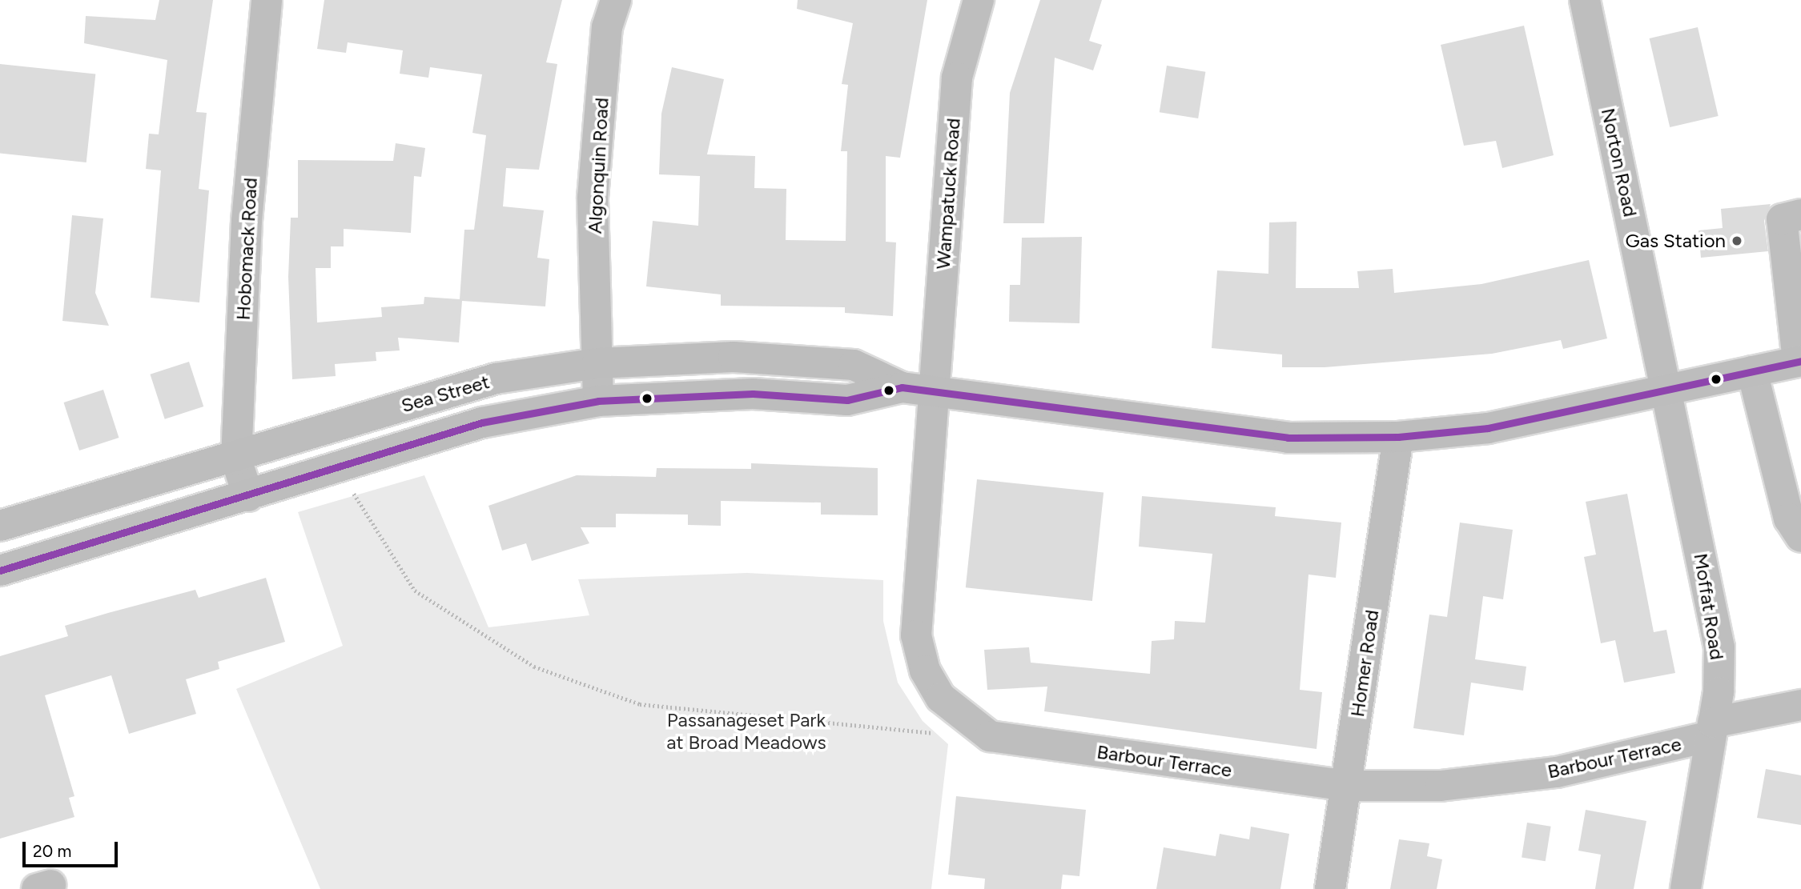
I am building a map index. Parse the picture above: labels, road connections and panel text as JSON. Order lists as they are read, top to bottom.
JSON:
{
  "streets": {
    "main road": ["Sea Street"],
    "street": [
      "Norton Road",
      "Algonquin Road",
      "Wampatuck Road",
      "Hobomack Road",
      "Moffat Road",
      "Homer Road",
      "Barbour Terrace"
    ]
  },
  "crossings": [
    ["Norton Road", "Sea Street"],
    ["Norton Road", "Moffat Road"],
    ["Algonquin Road", "Sea Street"],
    ["Wampatuck Road", "Sea Street"],
    ["Wampatuck Road", "Barbour Terrace"],
    ["Hobomack Road", "Sea Street"],
    ["Sea Street", "Moffat Road"],
    ["Sea Street", "Homer Road"],
    ["Sea Street", "Barbour Terrace"],
    ["Moffat Road", "Barbour Terrace"],
    ["Homer Road", "Barbour Terrace"]
  ],
  "parks": ["Passanageset Park at Broad Meadows"],
  "places": ["Gas Station"],
  "scale_bar": "20 m"
}
